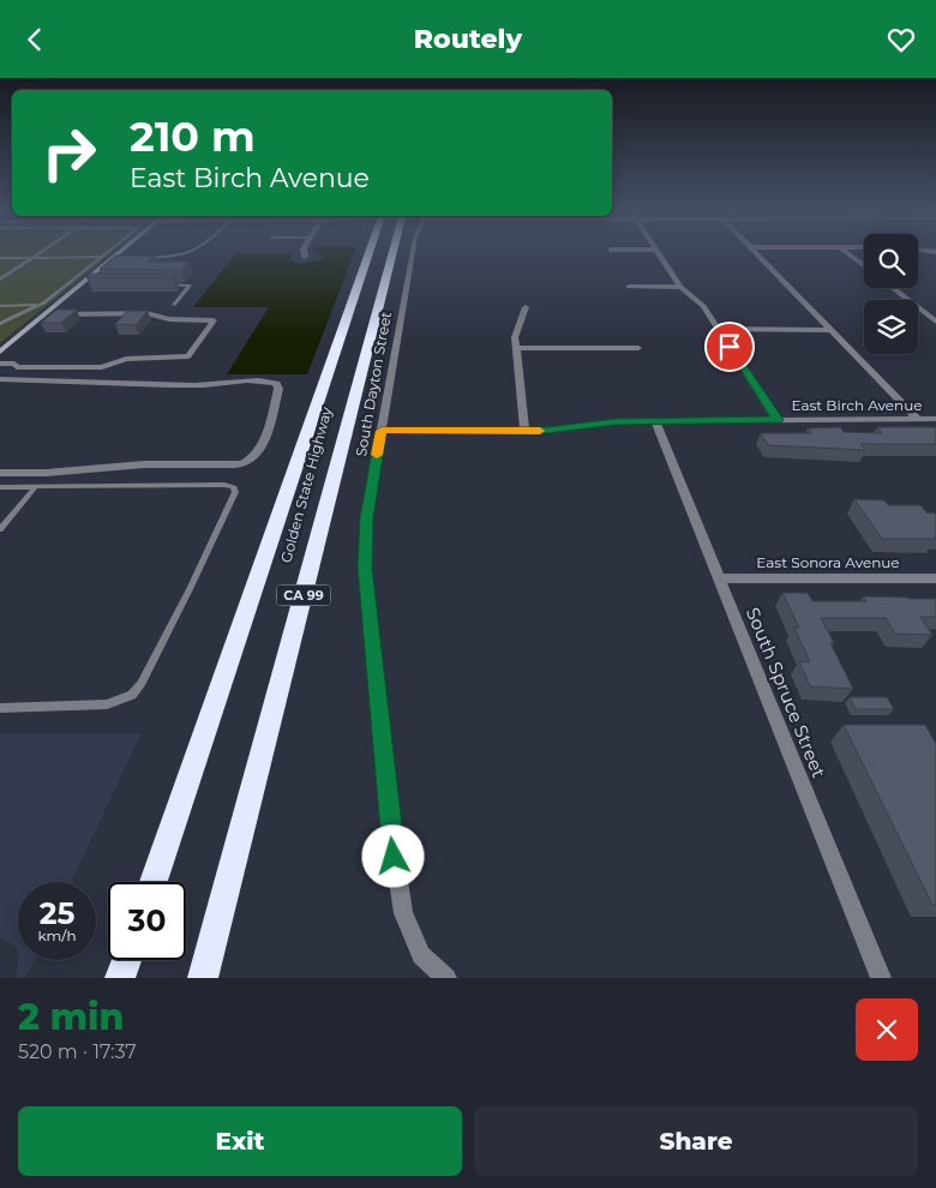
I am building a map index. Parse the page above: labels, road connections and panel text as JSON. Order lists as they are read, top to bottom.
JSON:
{
  "streets": {
    "highway": ["Golden State Highway", "CA 99"],
    "street": [
      "South Dayton Street",
      "East Birch Avenue",
      "East Sonora Avenue",
      "South Spruce Street"
    ]
  },
  "crossings": [
    ["South Dayton Street", "East Birch Avenue"],
    ["East Birch Avenue", "South Spruce Street"],
    ["East Sonora Avenue", "South Spruce Street"]
  ],
  "page": {
    "header": "Routely",
    "turn": ["210 m", "East Birch Avenue"],
    "speed": "25 km/h",
    "limit": "30",
    "heading": ["2 min", "520 m · 17:37"],
    "buttons": ["Exit", "Share"]
  }
}
